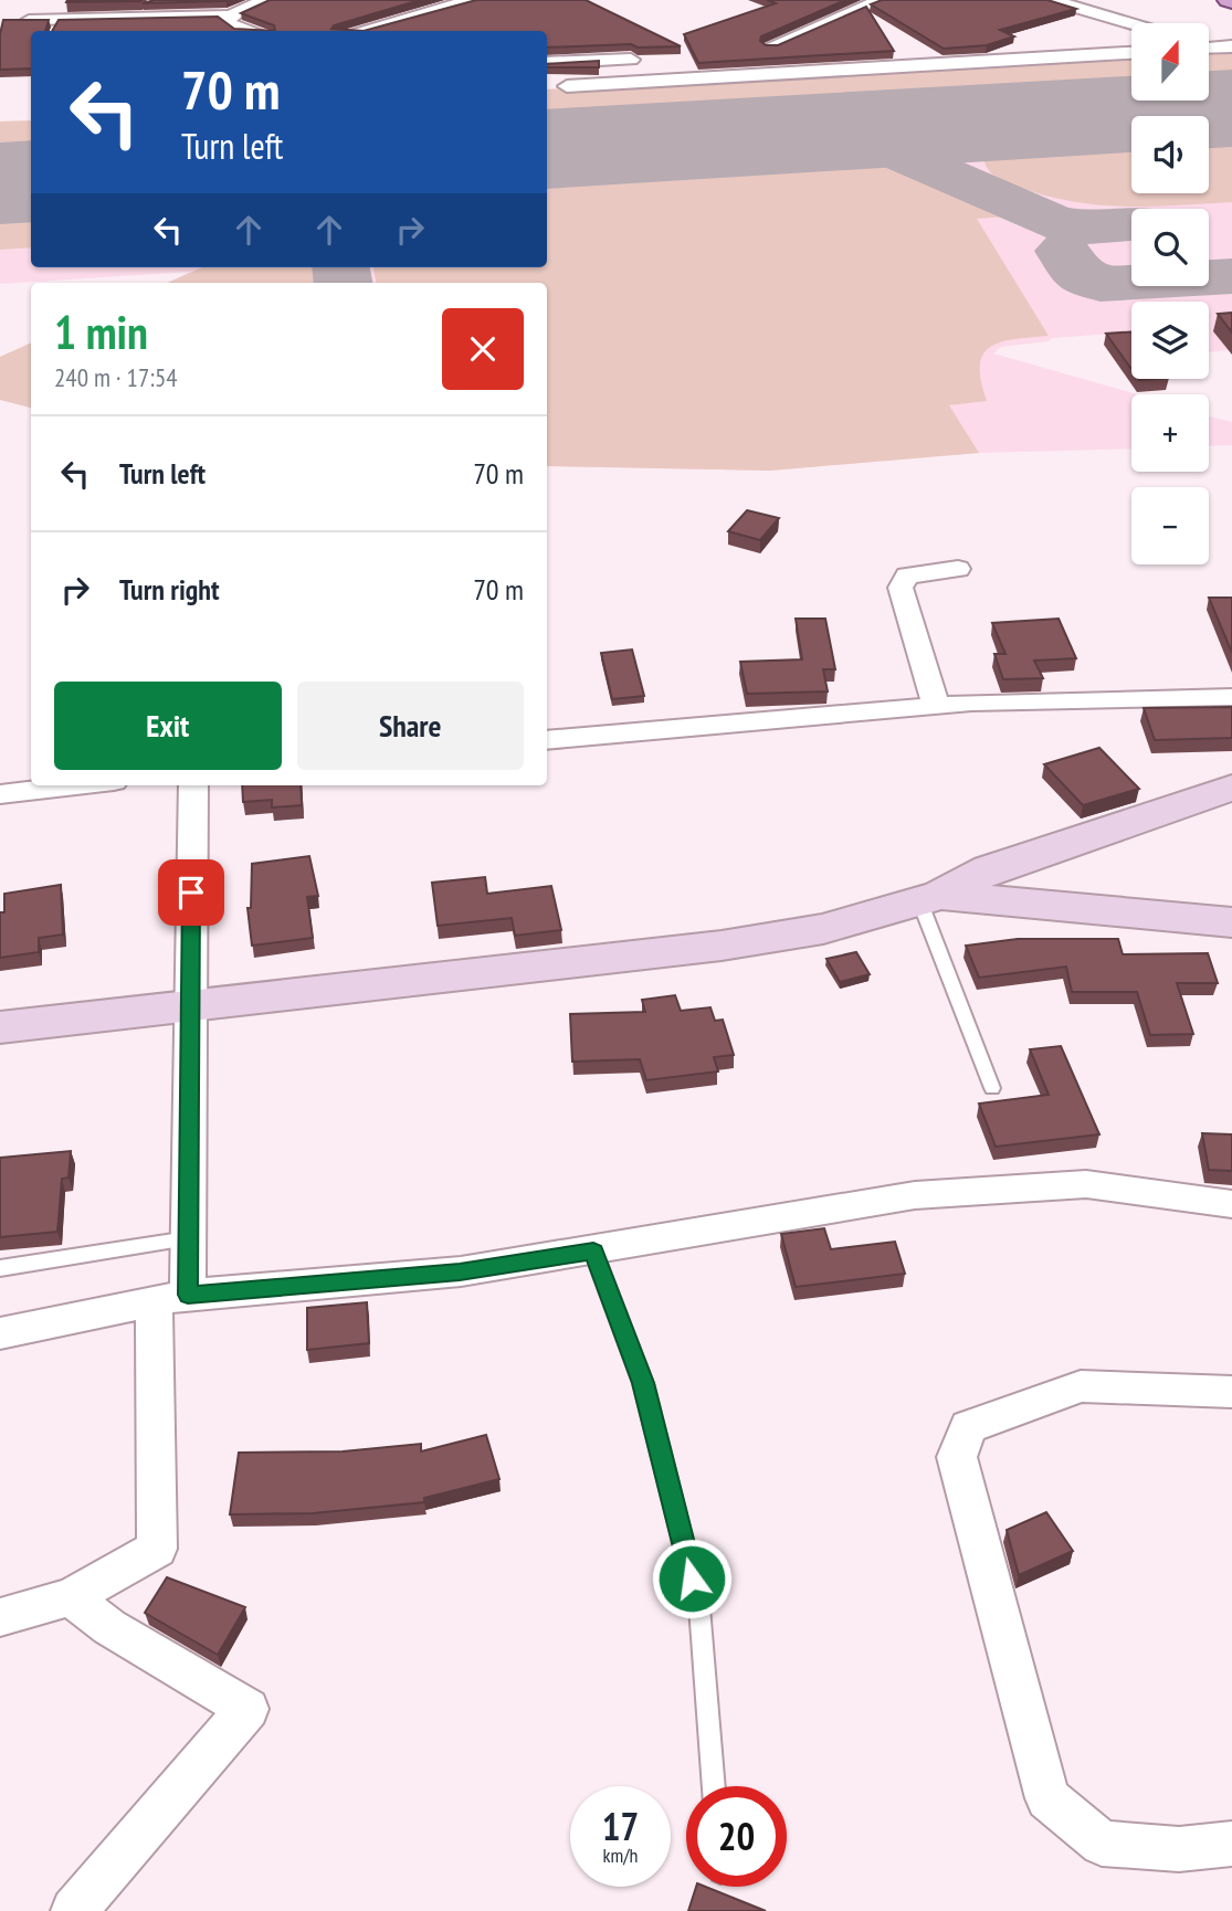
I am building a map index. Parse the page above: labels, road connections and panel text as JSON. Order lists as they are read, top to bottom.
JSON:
{
  "north": "top",
  "page": {
    "map_buttons": ["+", "−"],
    "turn": ["70 m", "Turn left"],
    "heading": ["1 min", "240 m · 17:54"],
    "list": [
      {
        "name": "Turn left",
        "value": "70 m"
      },
      {
        "name": "Turn right",
        "value": "70 m"
      }
    ],
    "buttons": ["Exit", "Share"],
    "speed": "17 km/h",
    "limit": "20"
  }
}
